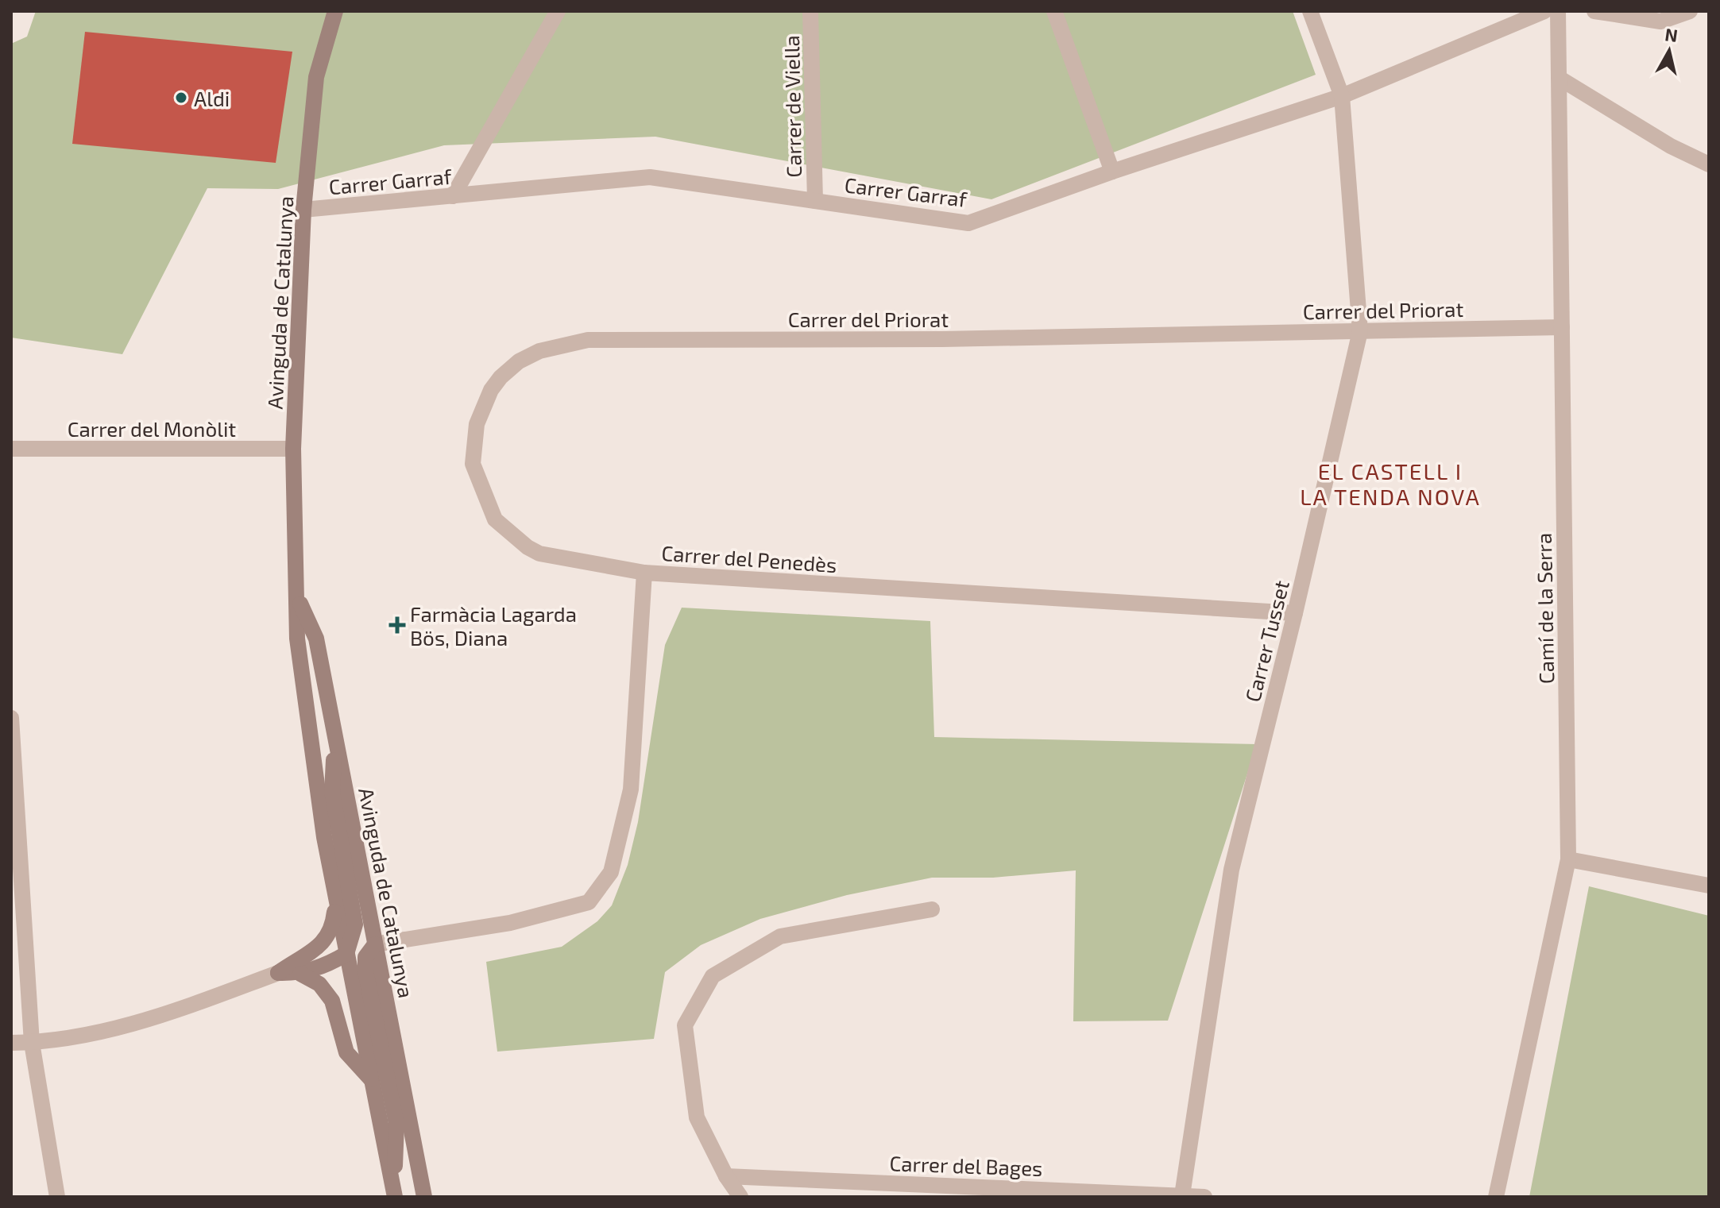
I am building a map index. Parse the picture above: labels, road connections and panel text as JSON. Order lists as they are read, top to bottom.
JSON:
{
  "streets": {
    "street": [
      "Carrer de Viella",
      "Carrer Garraf",
      "Avinguda de Catalunya",
      "Carrer del Priorat",
      "Carrer del Monòlit",
      "Carrer del Penedès",
      "Camí de la Serra",
      "Carrer Tusset",
      "Carrer del Bages"
    ]
  },
  "crossings": [
    ["Carrer de Viella", "Carrer Garraf"],
    ["Carrer Garraf", "Avinguda de Catalunya"],
    ["Carrer Garraf", "Carrer Tusset"],
    ["Avinguda de Catalunya", "Carrer del Monòlit"],
    ["Avinguda de Catalunya", "Carrer del Penedès"],
    ["Carrer del Priorat", "Carrer del Penedès"],
    ["Carrer del Priorat", "Camí de la Serra"],
    ["Carrer del Priorat", "Carrer Tusset"],
    ["Carrer del Penedès", "Carrer Tusset"],
    ["Carrer Tusset", "Carrer del Bages"]
  ],
  "districts": ["EL CASTELL I LA TENDA NOVA"],
  "places": {
    "other": ["Aldi"],
    "health": ["Farmàcia Lagarda Bös, Diana"]
  },
  "north": "top"
}
